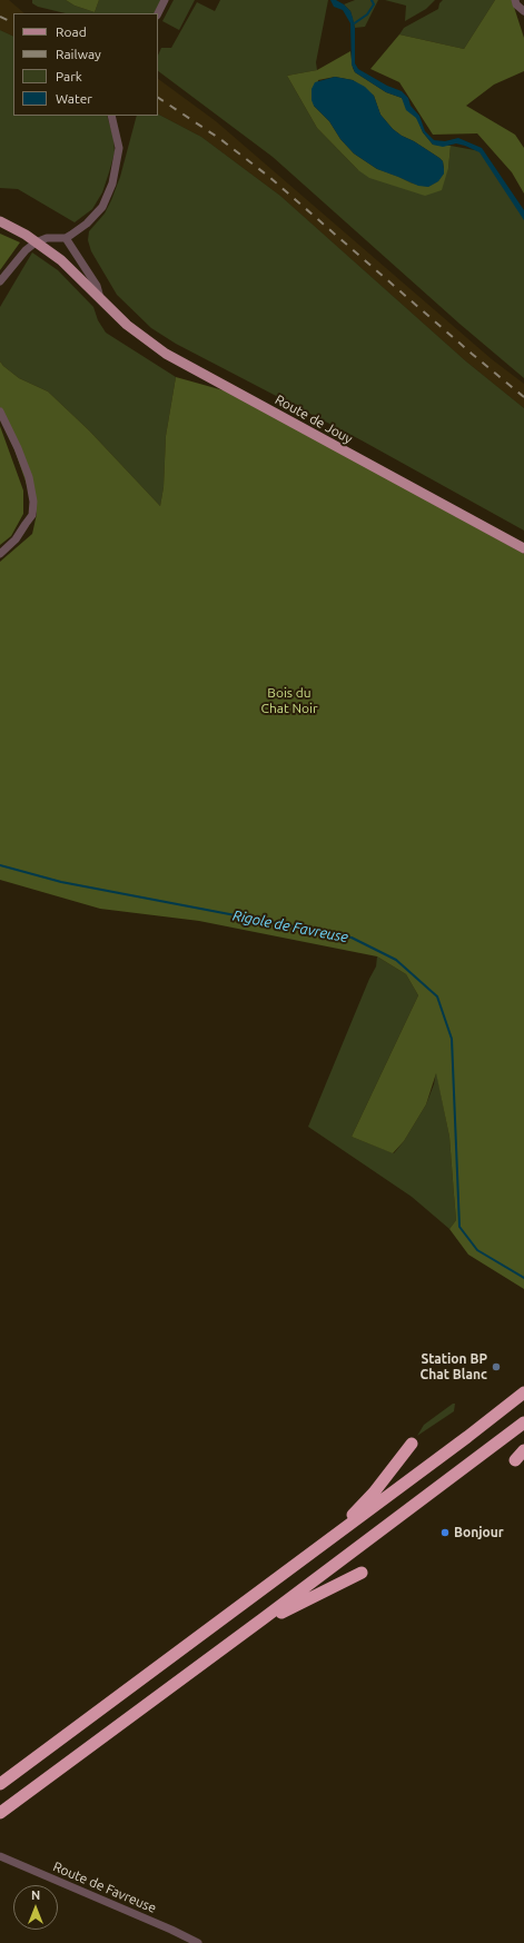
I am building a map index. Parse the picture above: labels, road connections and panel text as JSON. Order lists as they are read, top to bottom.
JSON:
{
  "streets": {
    "main road": ["Route de Jouy"],
    "street": ["Route de Favreuse"]
  },
  "water": ["Rigole de Favreuse"],
  "parks": ["Bois du Chat Noir"],
  "places": ["Station BP Chat Blanc", "Bonjour"],
  "legend": [
    "Road",
    "Railway",
    "Park",
    "Water"
  ],
  "north": "top"
}
